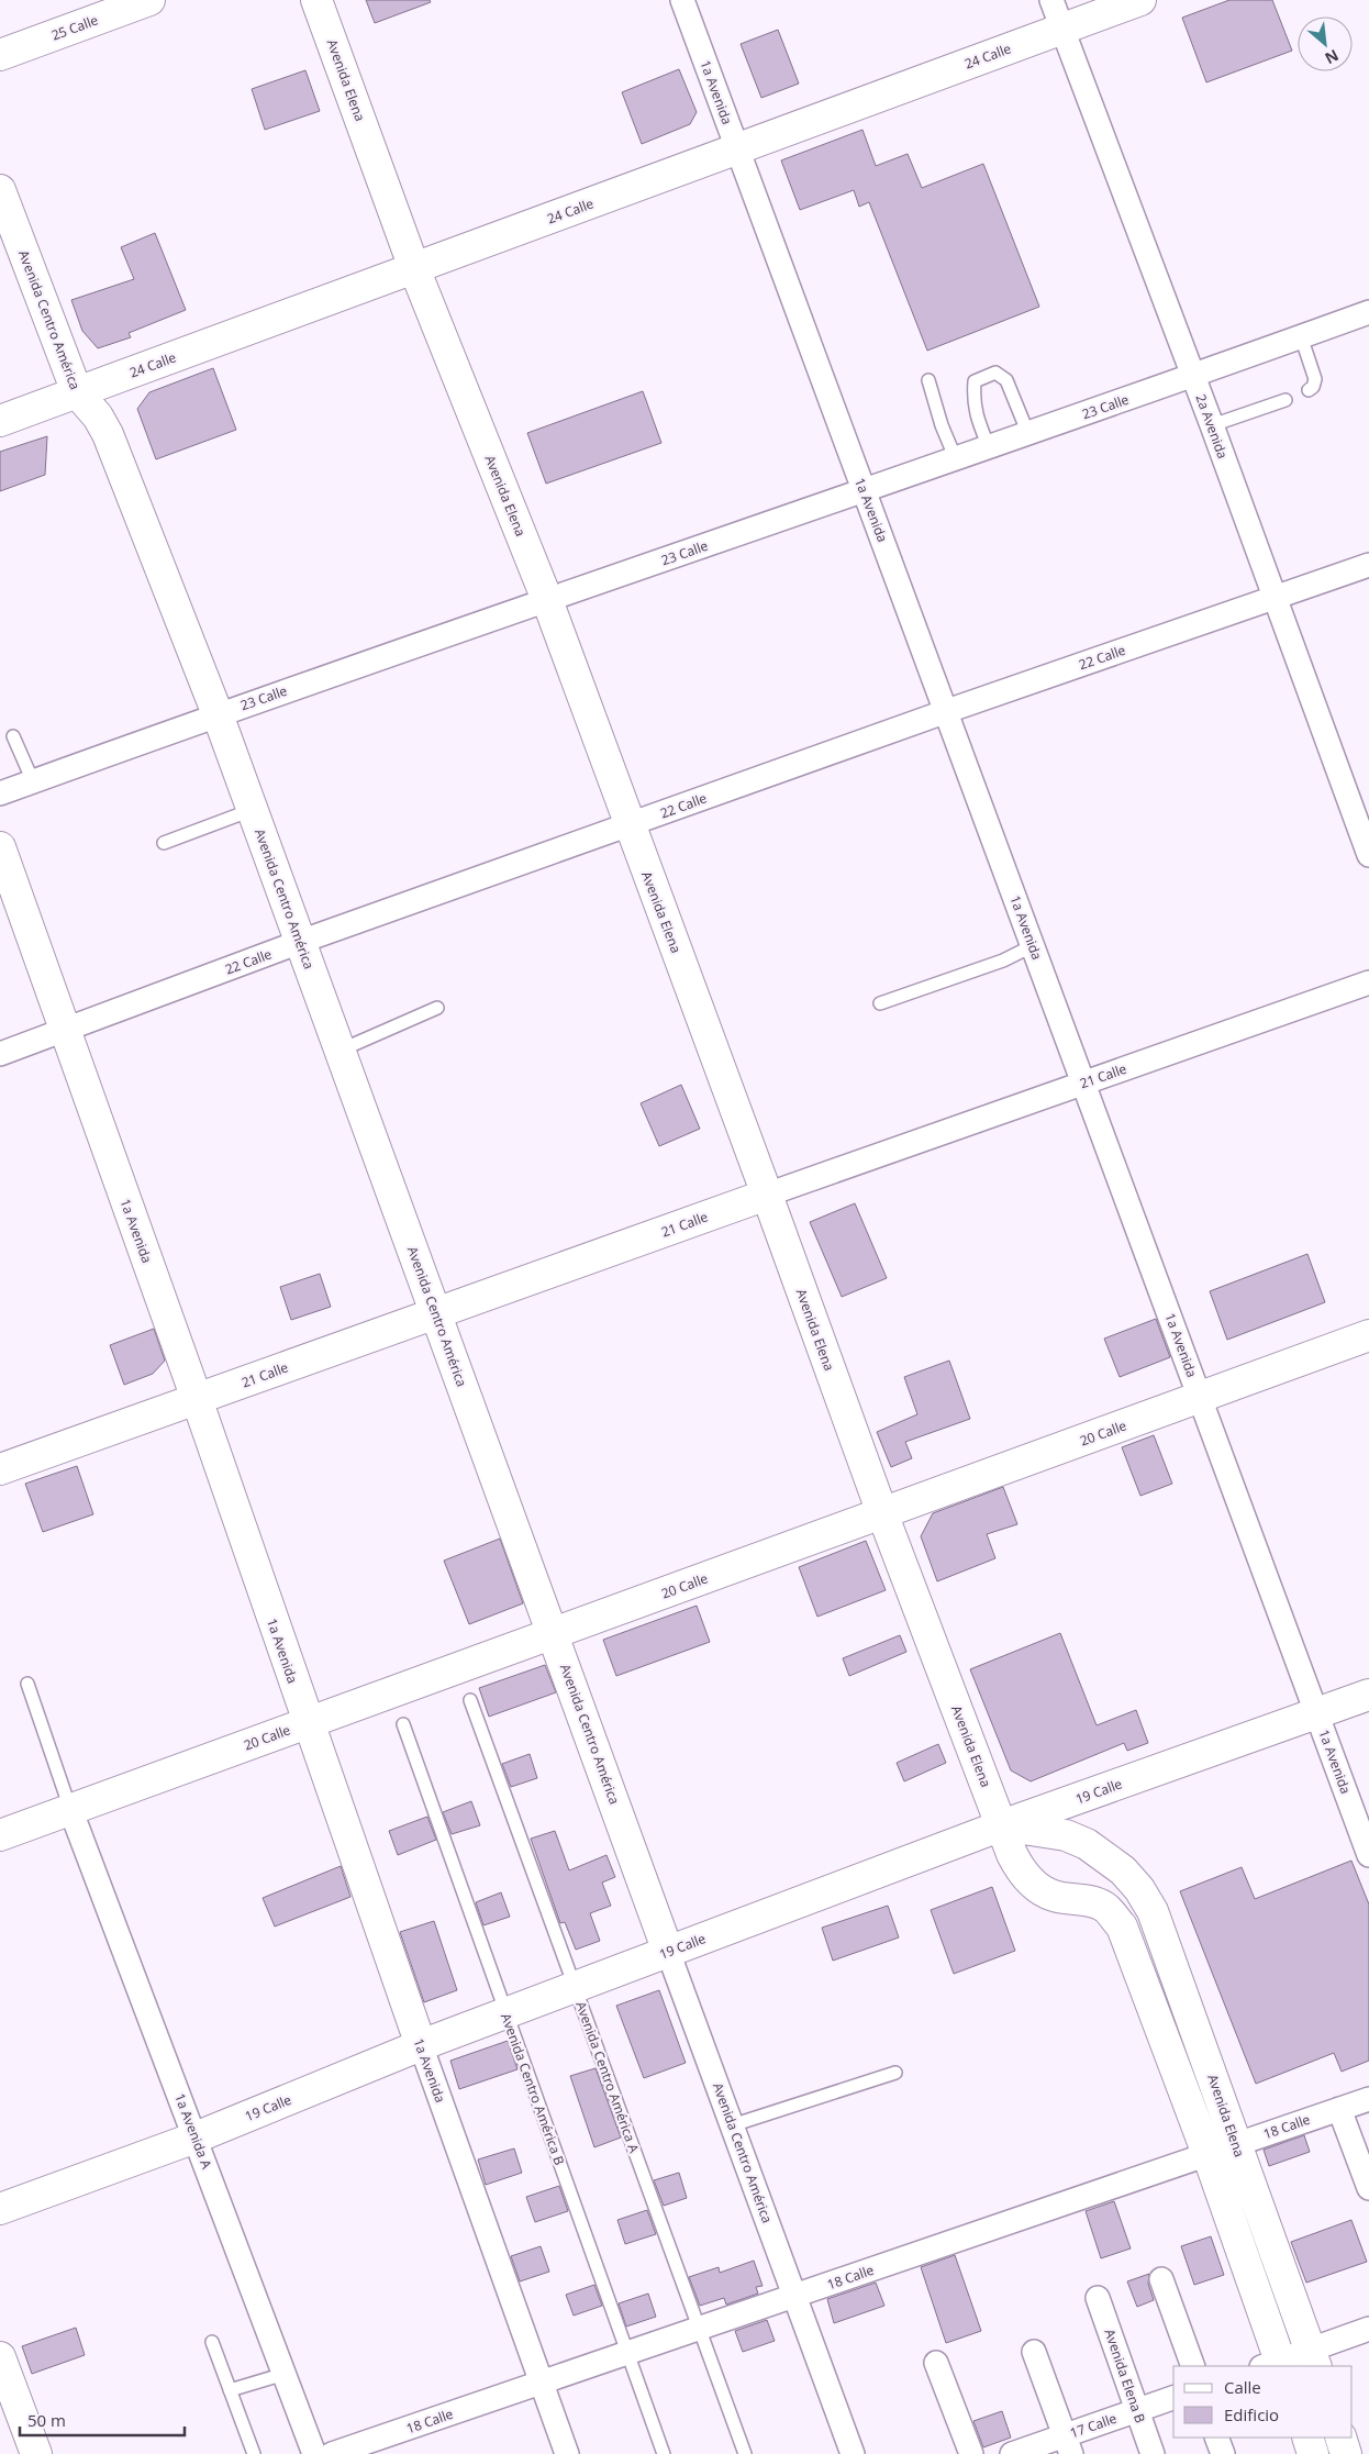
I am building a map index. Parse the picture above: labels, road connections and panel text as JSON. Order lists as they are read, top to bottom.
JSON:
{
  "streets": {
    "main road": [
      "25 Calle",
      "24 Calle",
      "Avenida Elena",
      "1a Avenida",
      "Avenida Centro América",
      "21 Calle",
      "20 Calle",
      "19 Calle"
    ],
    "street": [
      "23 Calle",
      "2a Avenida",
      "22 Calle",
      "18 Calle",
      "1a Avenida A",
      "Avenida Elena B",
      "17 Calle"
    ],
    "lane": ["Avenida Centro América A", "Avenida Centro América B"]
  },
  "crossings": [
    ["24 Calle", "Avenida Elena"],
    ["24 Calle", "1a Avenida"],
    ["24 Calle", "Avenida Centro América"],
    ["24 Calle", "2a Avenida"],
    ["Avenida Elena", "23 Calle"],
    ["Avenida Elena", "22 Calle"],
    ["Avenida Elena", "21 Calle"],
    ["Avenida Elena", "20 Calle"],
    ["Avenida Elena", "19 Calle"],
    ["Avenida Elena", "18 Calle"],
    ["1a Avenida", "23 Calle"],
    ["1a Avenida", "22 Calle"],
    ["1a Avenida", "21 Calle"],
    ["1a Avenida", "20 Calle"],
    ["1a Avenida", "19 Calle"],
    ["1a Avenida", "18 Calle"],
    ["Avenida Centro América", "23 Calle"],
    ["Avenida Centro América", "22 Calle"],
    ["Avenida Centro América", "21 Calle"],
    ["Avenida Centro América", "20 Calle"],
    ["Avenida Centro América", "19 Calle"],
    ["Avenida Centro América", "18 Calle"],
    ["23 Calle", "2a Avenida"],
    ["2a Avenida", "22 Calle"],
    ["20 Calle", "1a Avenida A"],
    ["19 Calle", "Avenida Centro América A"],
    ["19 Calle", "Avenida Centro América B"],
    ["19 Calle", "1a Avenida A"],
    ["Avenida Centro América A", "18 Calle"],
    ["Avenida Centro América B", "18 Calle"],
    ["Avenida Elena B", "17 Calle"]
  ],
  "legend": ["Calle", "Edificio"],
  "scale_bar": "50 m",
  "north": "bottom right"
}
